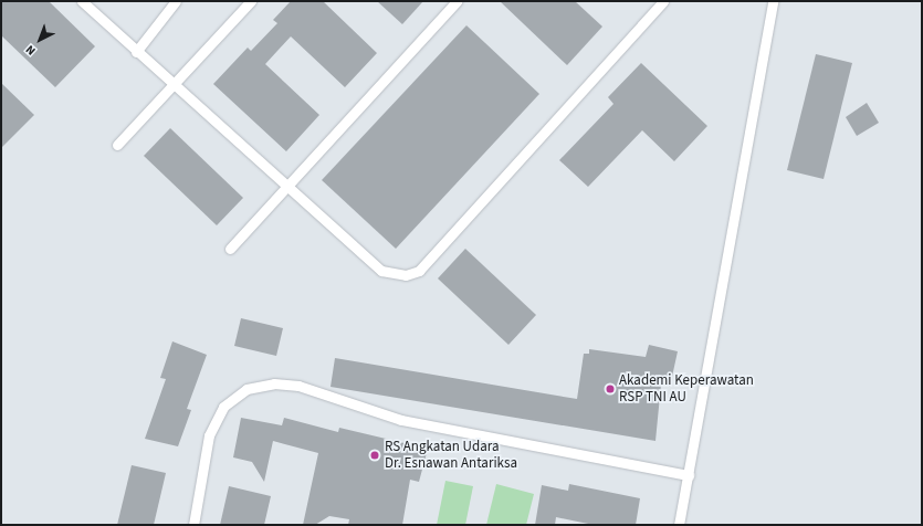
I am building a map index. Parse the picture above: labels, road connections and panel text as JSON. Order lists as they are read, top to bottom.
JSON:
{
  "places": ["Akademi Keperawatan RSP TNI AU", "RS Angkatan Udara Dr. Esnawan Antariksa"],
  "north": "bottom left"
}
